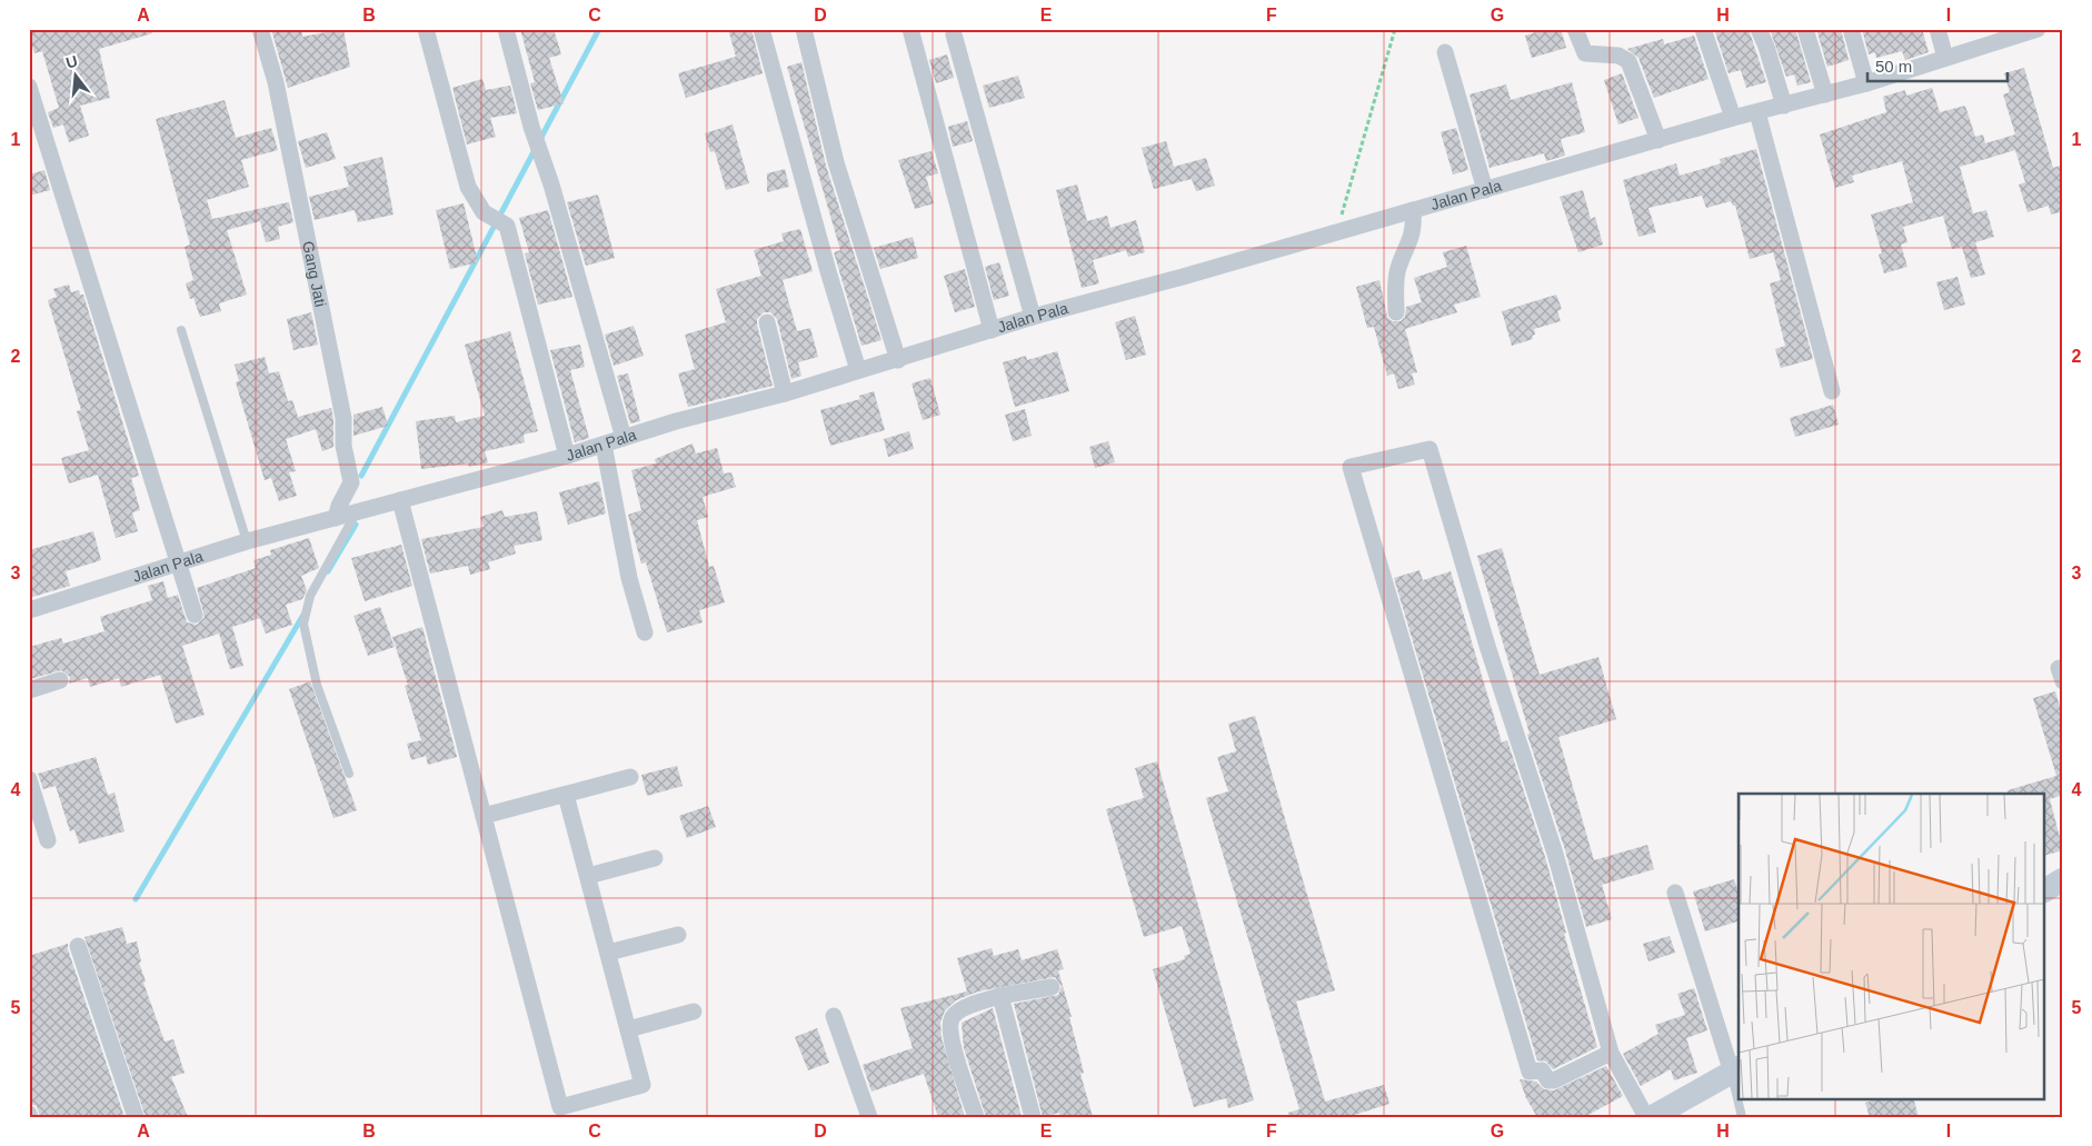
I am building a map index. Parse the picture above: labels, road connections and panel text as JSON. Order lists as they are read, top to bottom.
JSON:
{
  "streets": {
    "street": ["Jalan Pala", "Gang Jati"]
  },
  "crossings": [
    ["Jalan Pala", "Gang Jati"]
  ],
  "scale_bar": "50 m",
  "north": "top",
  "grid": {
    "columns": [
      "A",
      "B",
      "C",
      "D",
      "E",
      "F",
      "G",
      "H",
      "I"
    ],
    "rows": [
      "1",
      "2",
      "3",
      "4",
      "5"
    ]
  }
}
